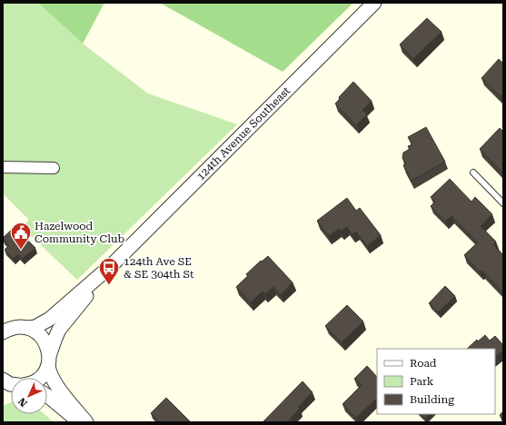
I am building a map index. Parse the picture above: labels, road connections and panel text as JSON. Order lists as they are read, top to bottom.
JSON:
{
  "streets": {
    "street": ["124th Avenue Southeast"]
  },
  "places": {
    "public building": ["Hazelwood Community Club"],
    "bus stop": ["124th Ave SE & SE 304th St"]
  },
  "legend": ["Road", "Park", "Building"],
  "north": "bottom left"
}
